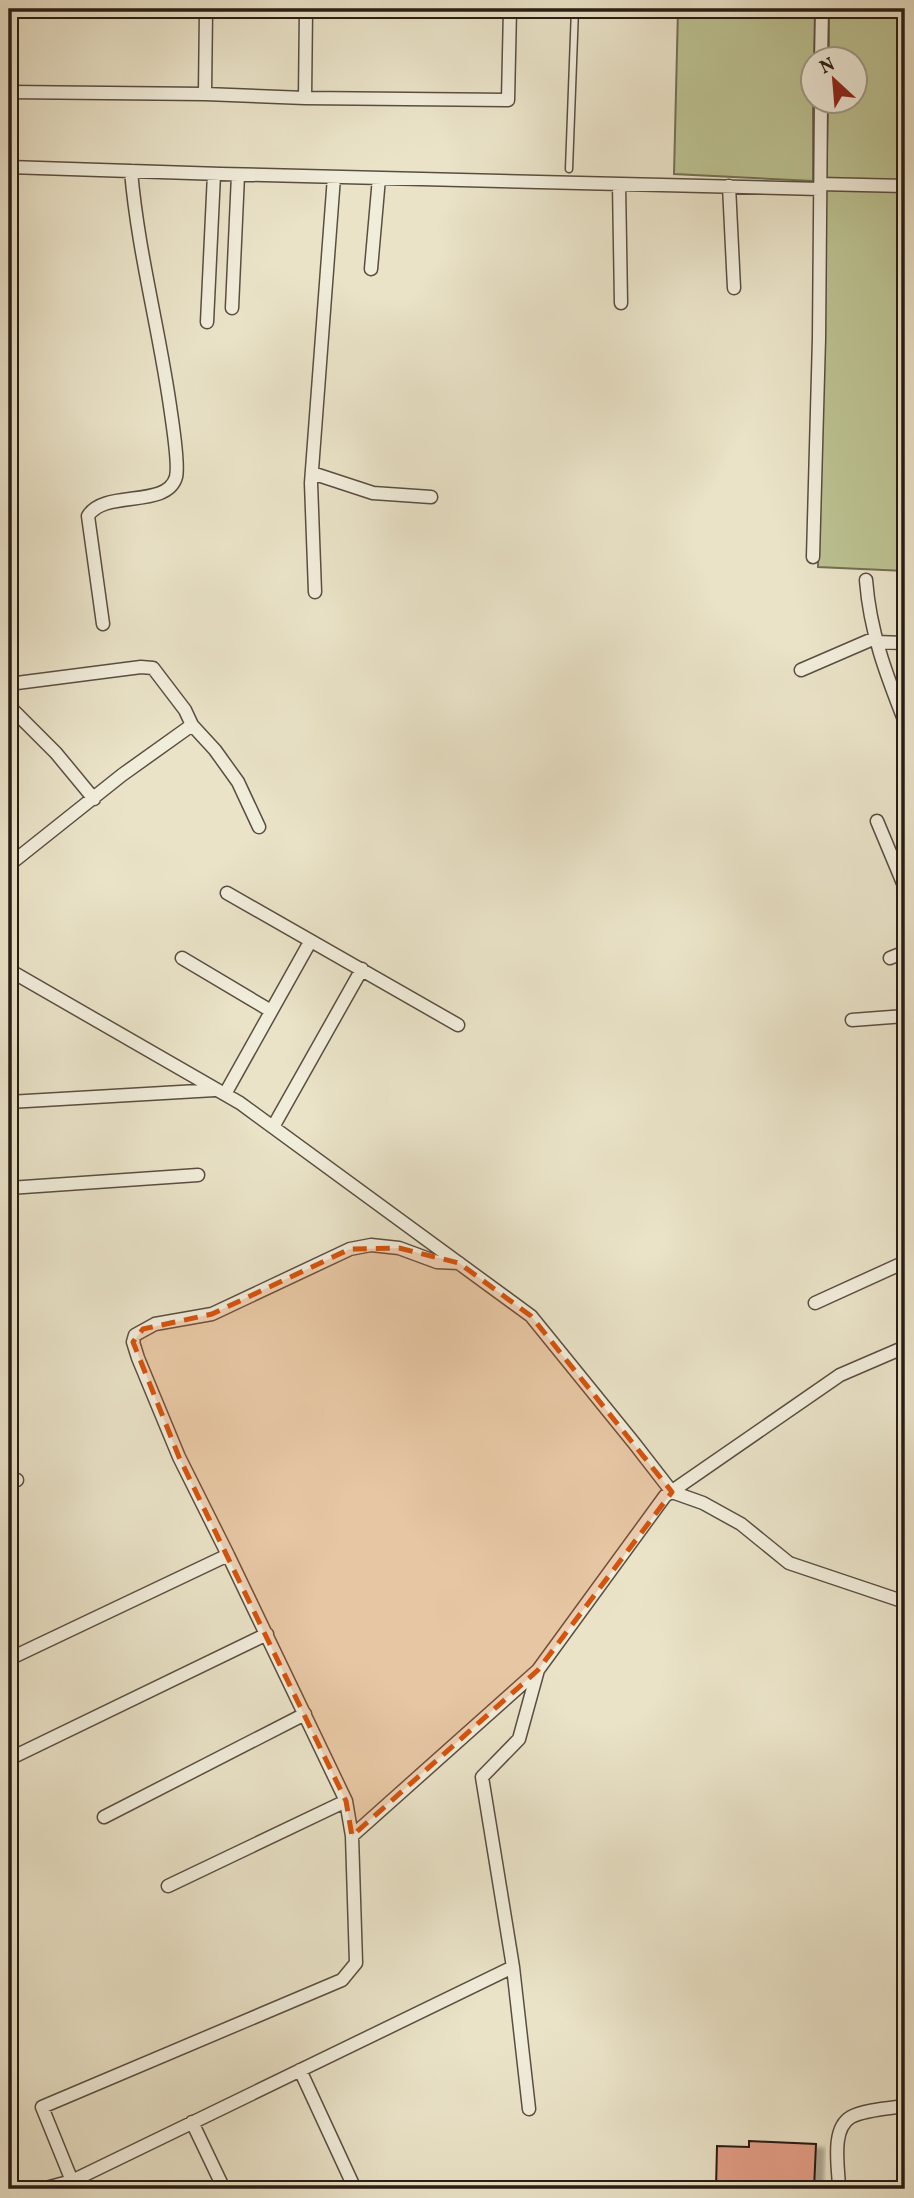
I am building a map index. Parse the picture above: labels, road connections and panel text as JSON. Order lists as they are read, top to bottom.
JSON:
{
  "north": "top left"
}
